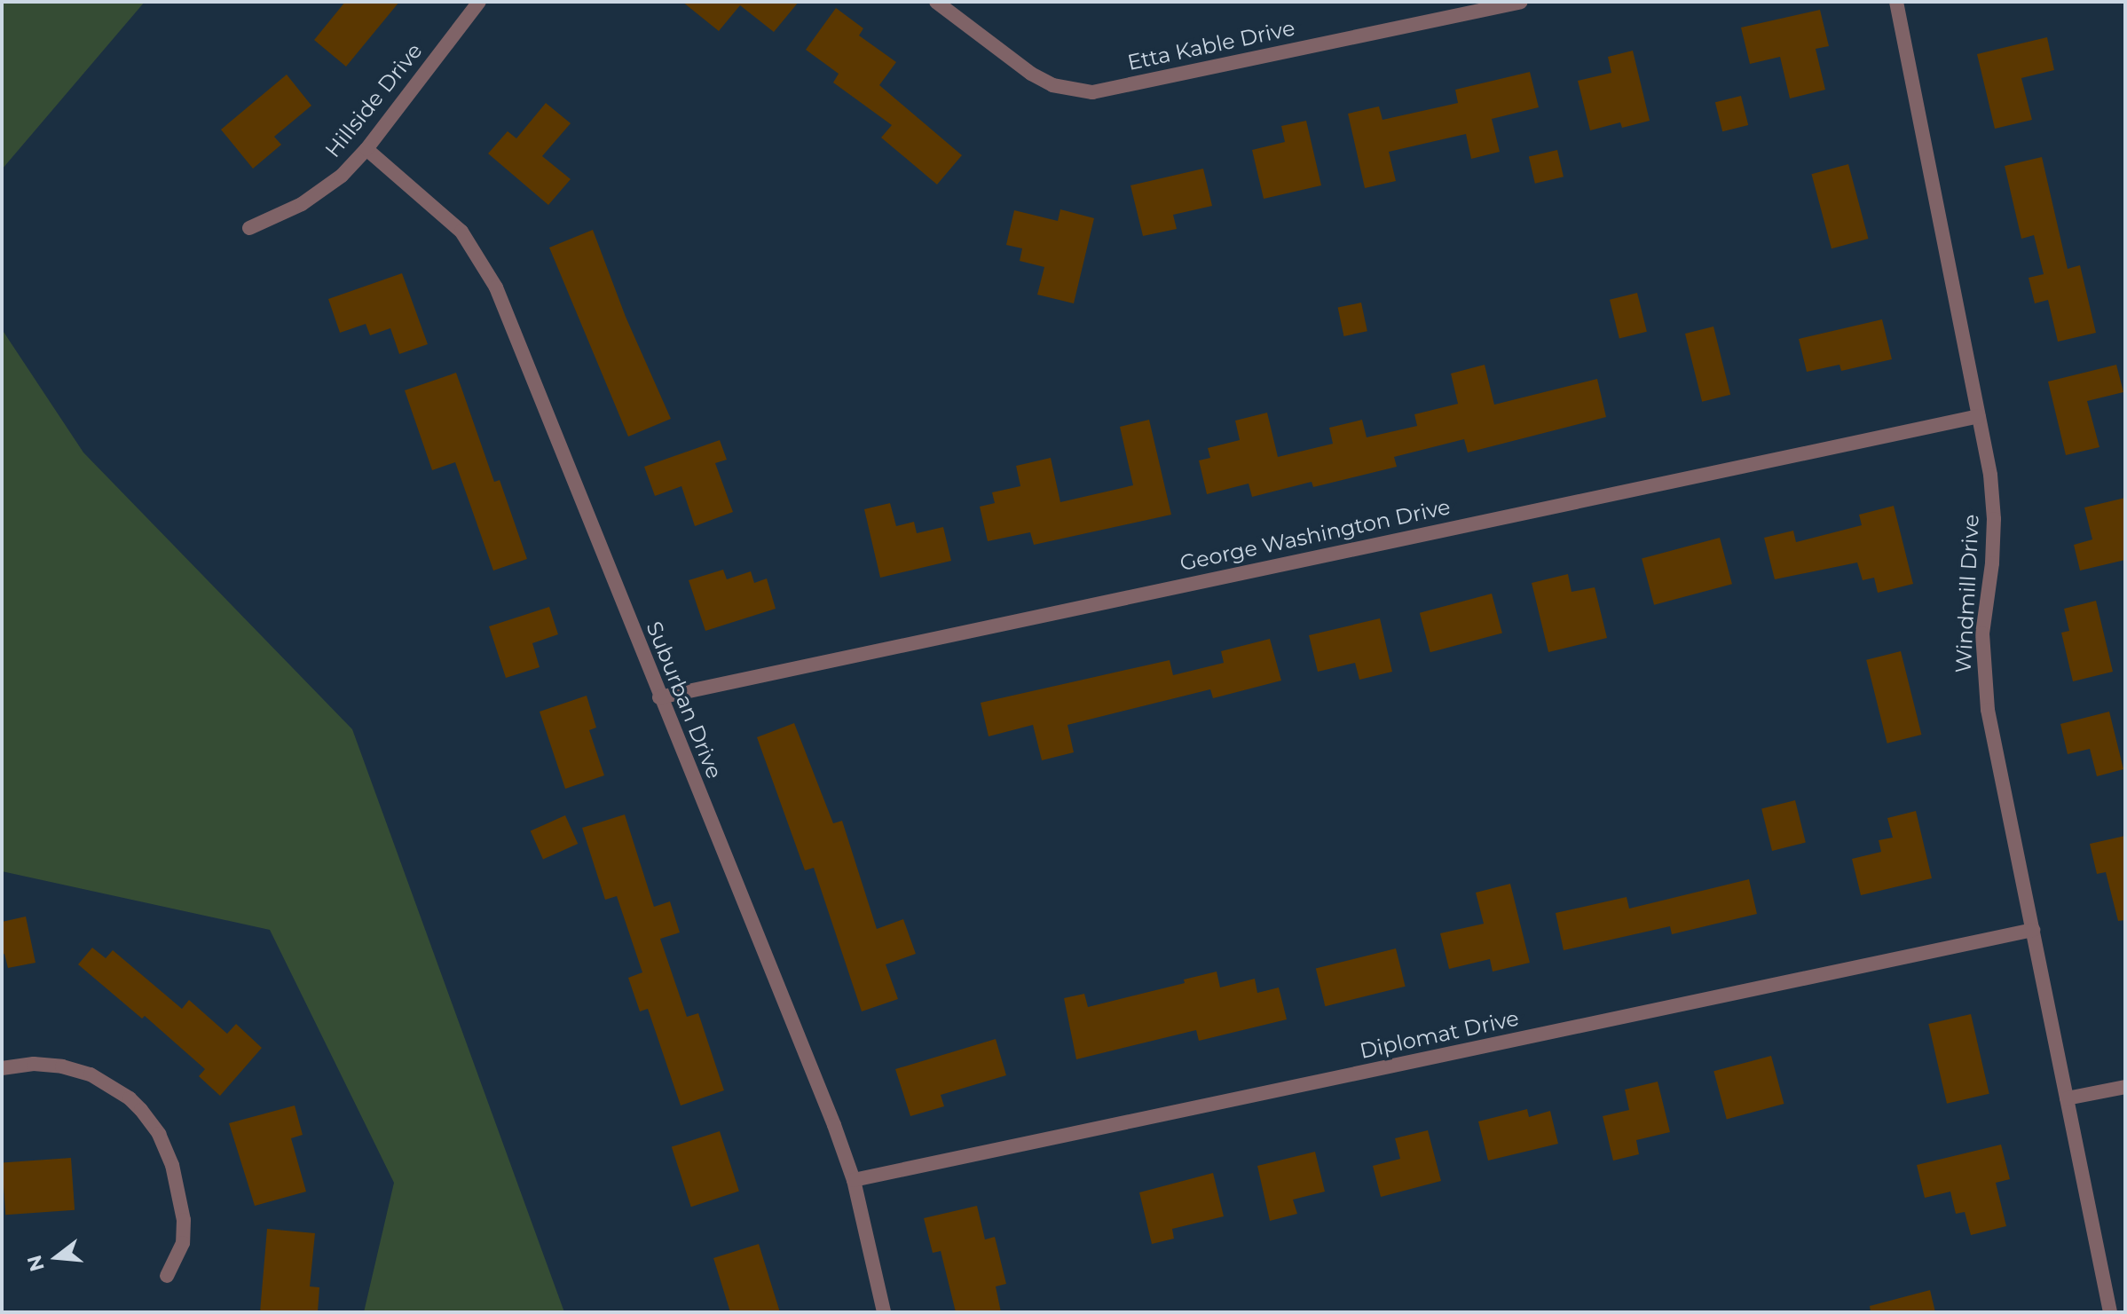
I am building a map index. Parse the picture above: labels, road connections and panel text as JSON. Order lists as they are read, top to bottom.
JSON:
{
  "streets": {
    "street": [
      "Etta Kable Drive",
      "Hillside Drive",
      "George Washington Drive",
      "Windmill Drive",
      "Suburban Drive",
      "Diplomat Drive"
    ]
  },
  "crossings": [
    ["Hillside Drive", "Suburban Drive"],
    ["George Washington Drive", "Windmill Drive"],
    ["George Washington Drive", "Suburban Drive"],
    ["Windmill Drive", "Diplomat Drive"],
    ["Suburban Drive", "Diplomat Drive"]
  ],
  "north": "left"
}
